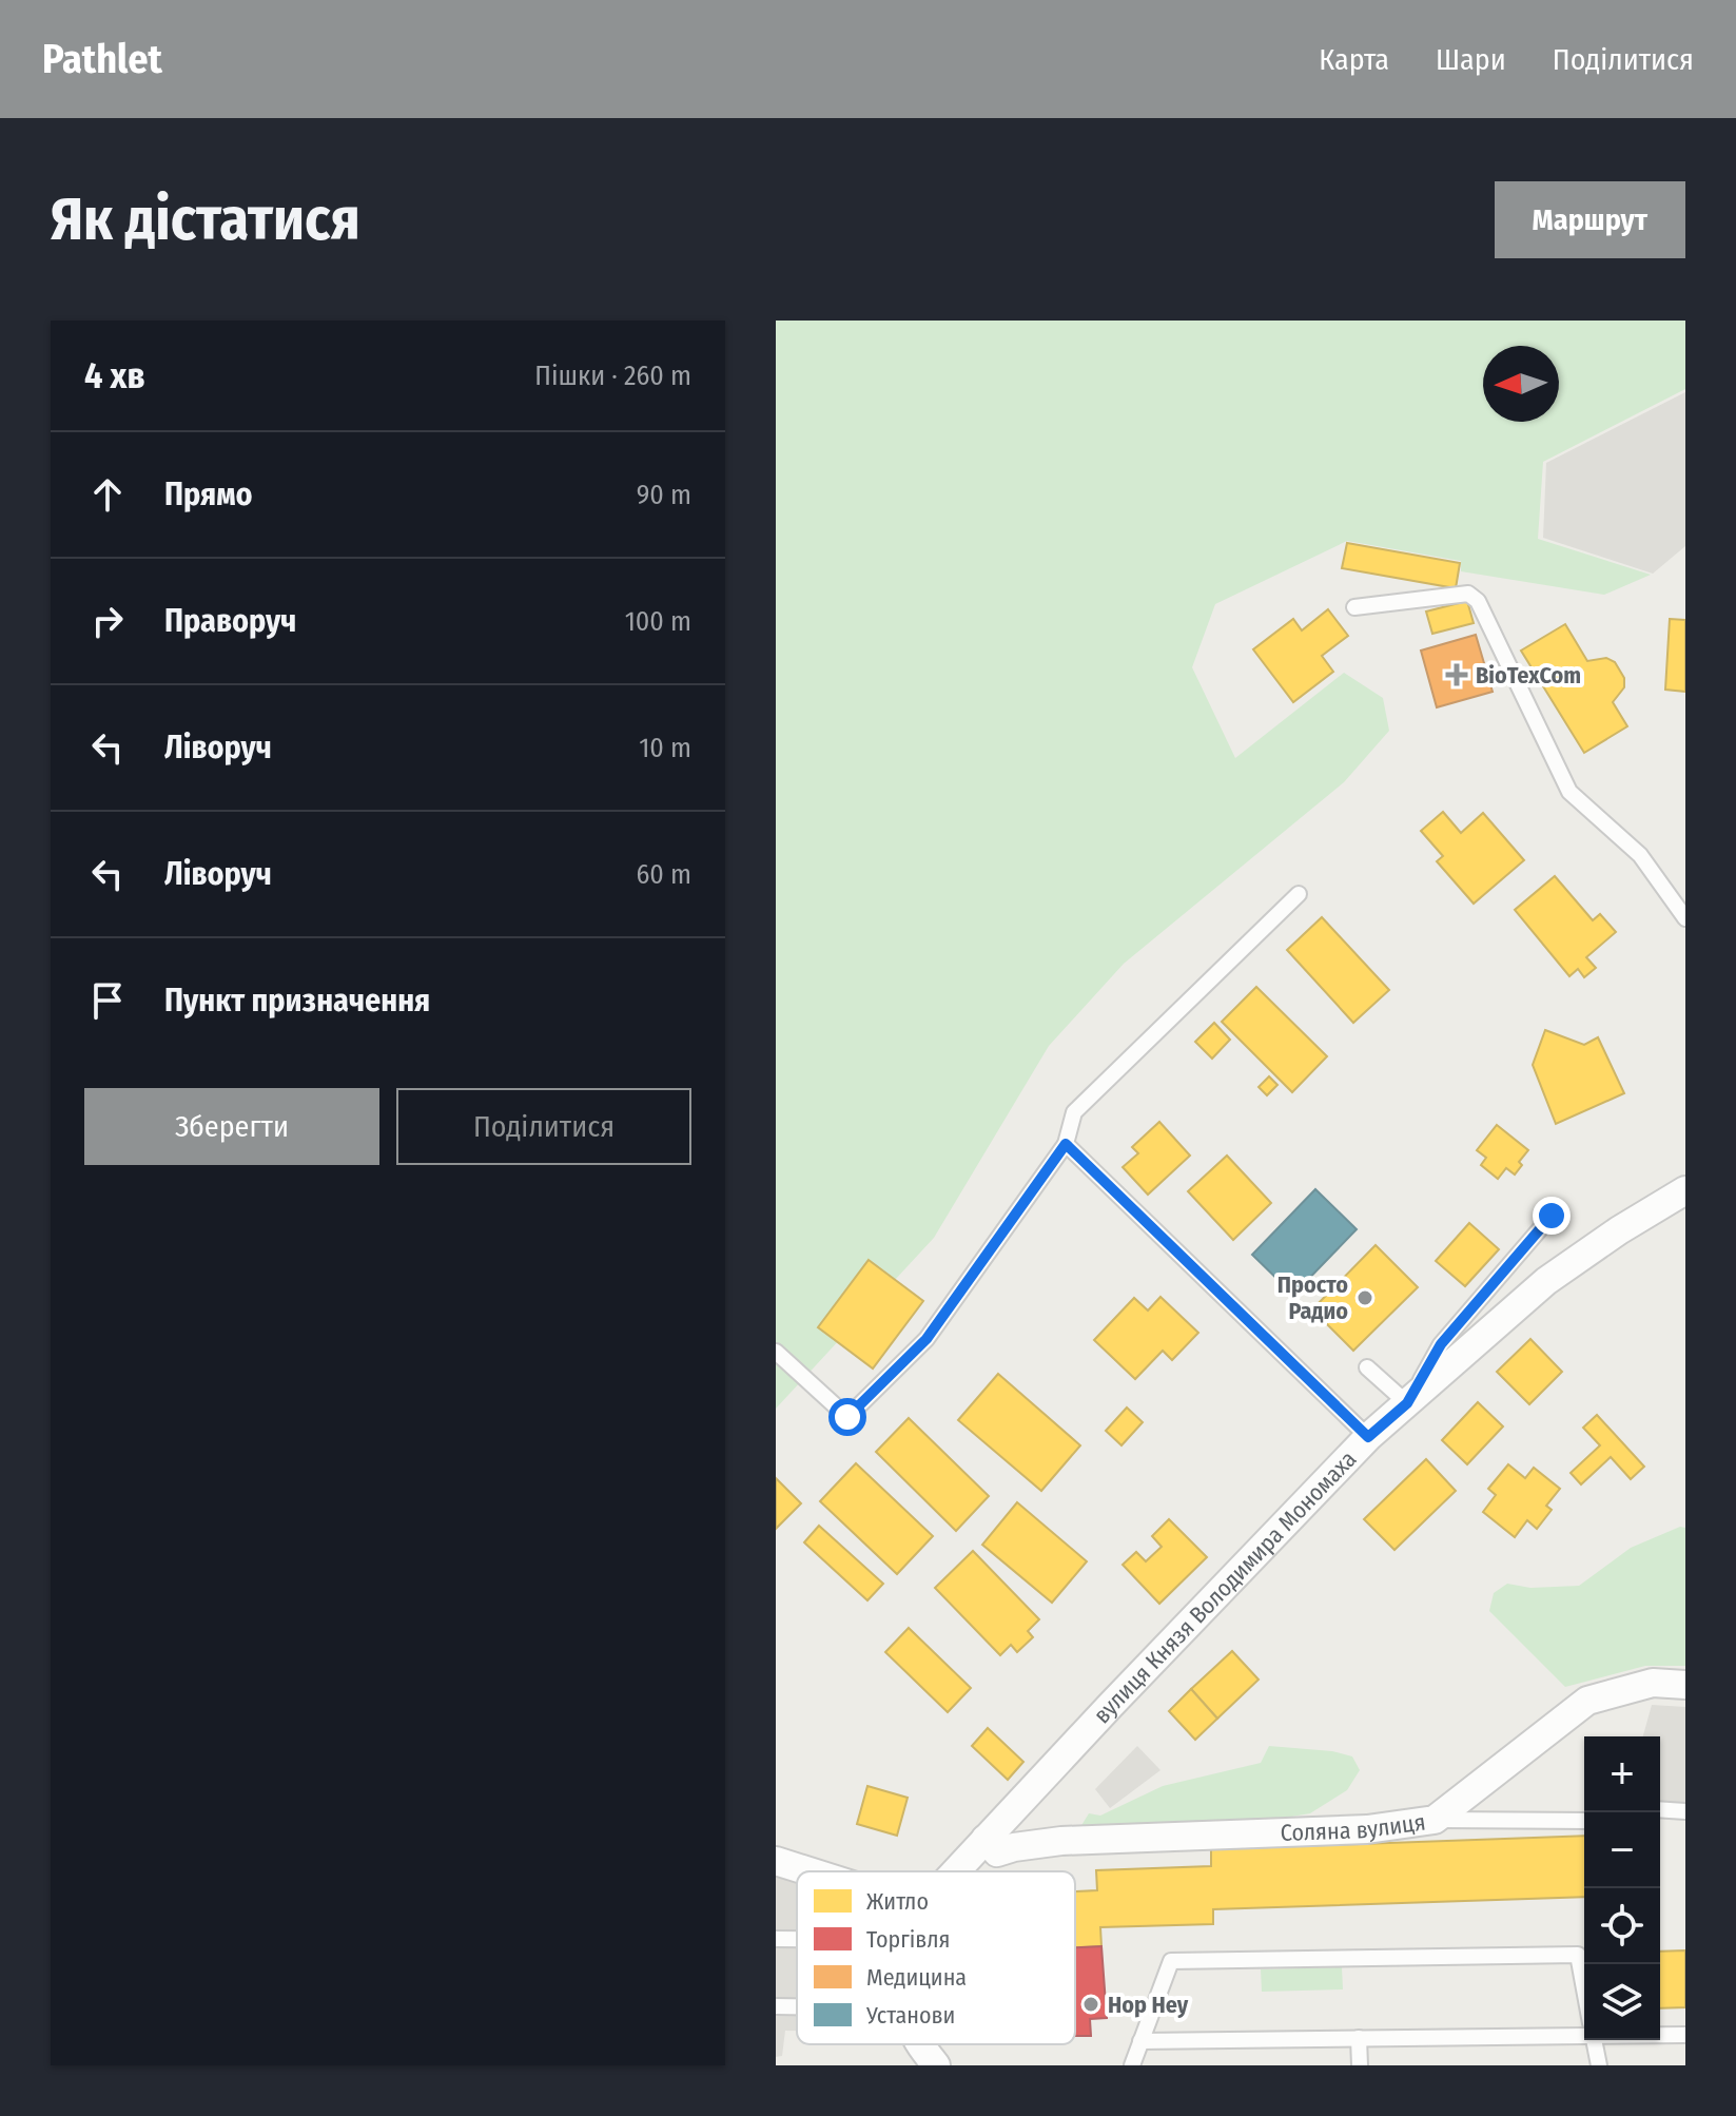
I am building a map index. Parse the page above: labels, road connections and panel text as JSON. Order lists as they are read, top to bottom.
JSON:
{
  "streets": {
    "street": ["вулиця Князя Володимира Мономаха", "Соляна вулиця"]
  },
  "crossings": [
    ["вулиця Князя Володимира Мономаха", "Соляна вулиця"]
  ],
  "places": {
    "health": ["BioTexCom"],
    "other": ["Просто Радио", "Hop Hey"]
  },
  "legend": [
    "Житло",
    "Торгівля",
    "Медицина",
    "Установи"
  ],
  "north": "left",
  "page": {
    "header": "Pathlet",
    "nav": ["Карта", "Шари", "Поділитися"],
    "buttons": [
      "Маршрут",
      ["Зберегти", "Поділитися"]
    ],
    "title": "Як дістатися",
    "heading": ["4 хв", "Пішки · 260 m"],
    "list": [
      ["Прямо", "90 m"],
      ["Праворуч", "100 m"],
      ["Ліворуч", "10 m"],
      ["Ліворуч", "60 m"],
      "Пункт призначення"
    ],
    "map_buttons": ["+", "−"]
  }
}
